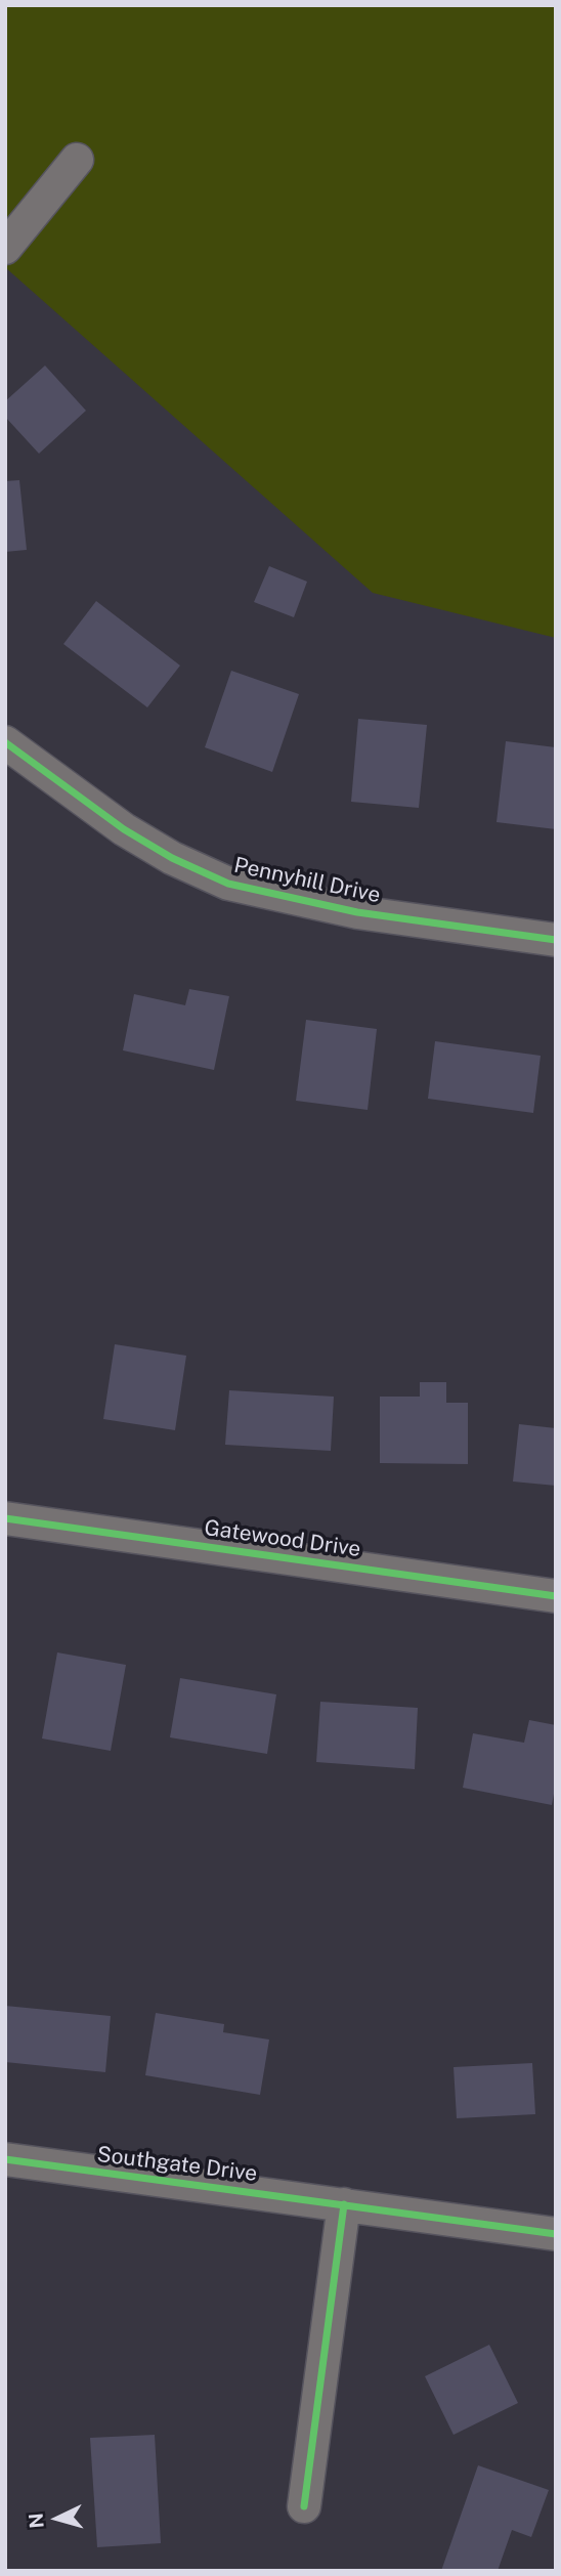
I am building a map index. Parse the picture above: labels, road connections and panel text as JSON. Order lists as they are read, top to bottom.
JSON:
{
  "streets": {
    "street": ["Pennyhill Drive", "Gatewood Drive", "Southgate Drive"]
  },
  "north": "left"
}
